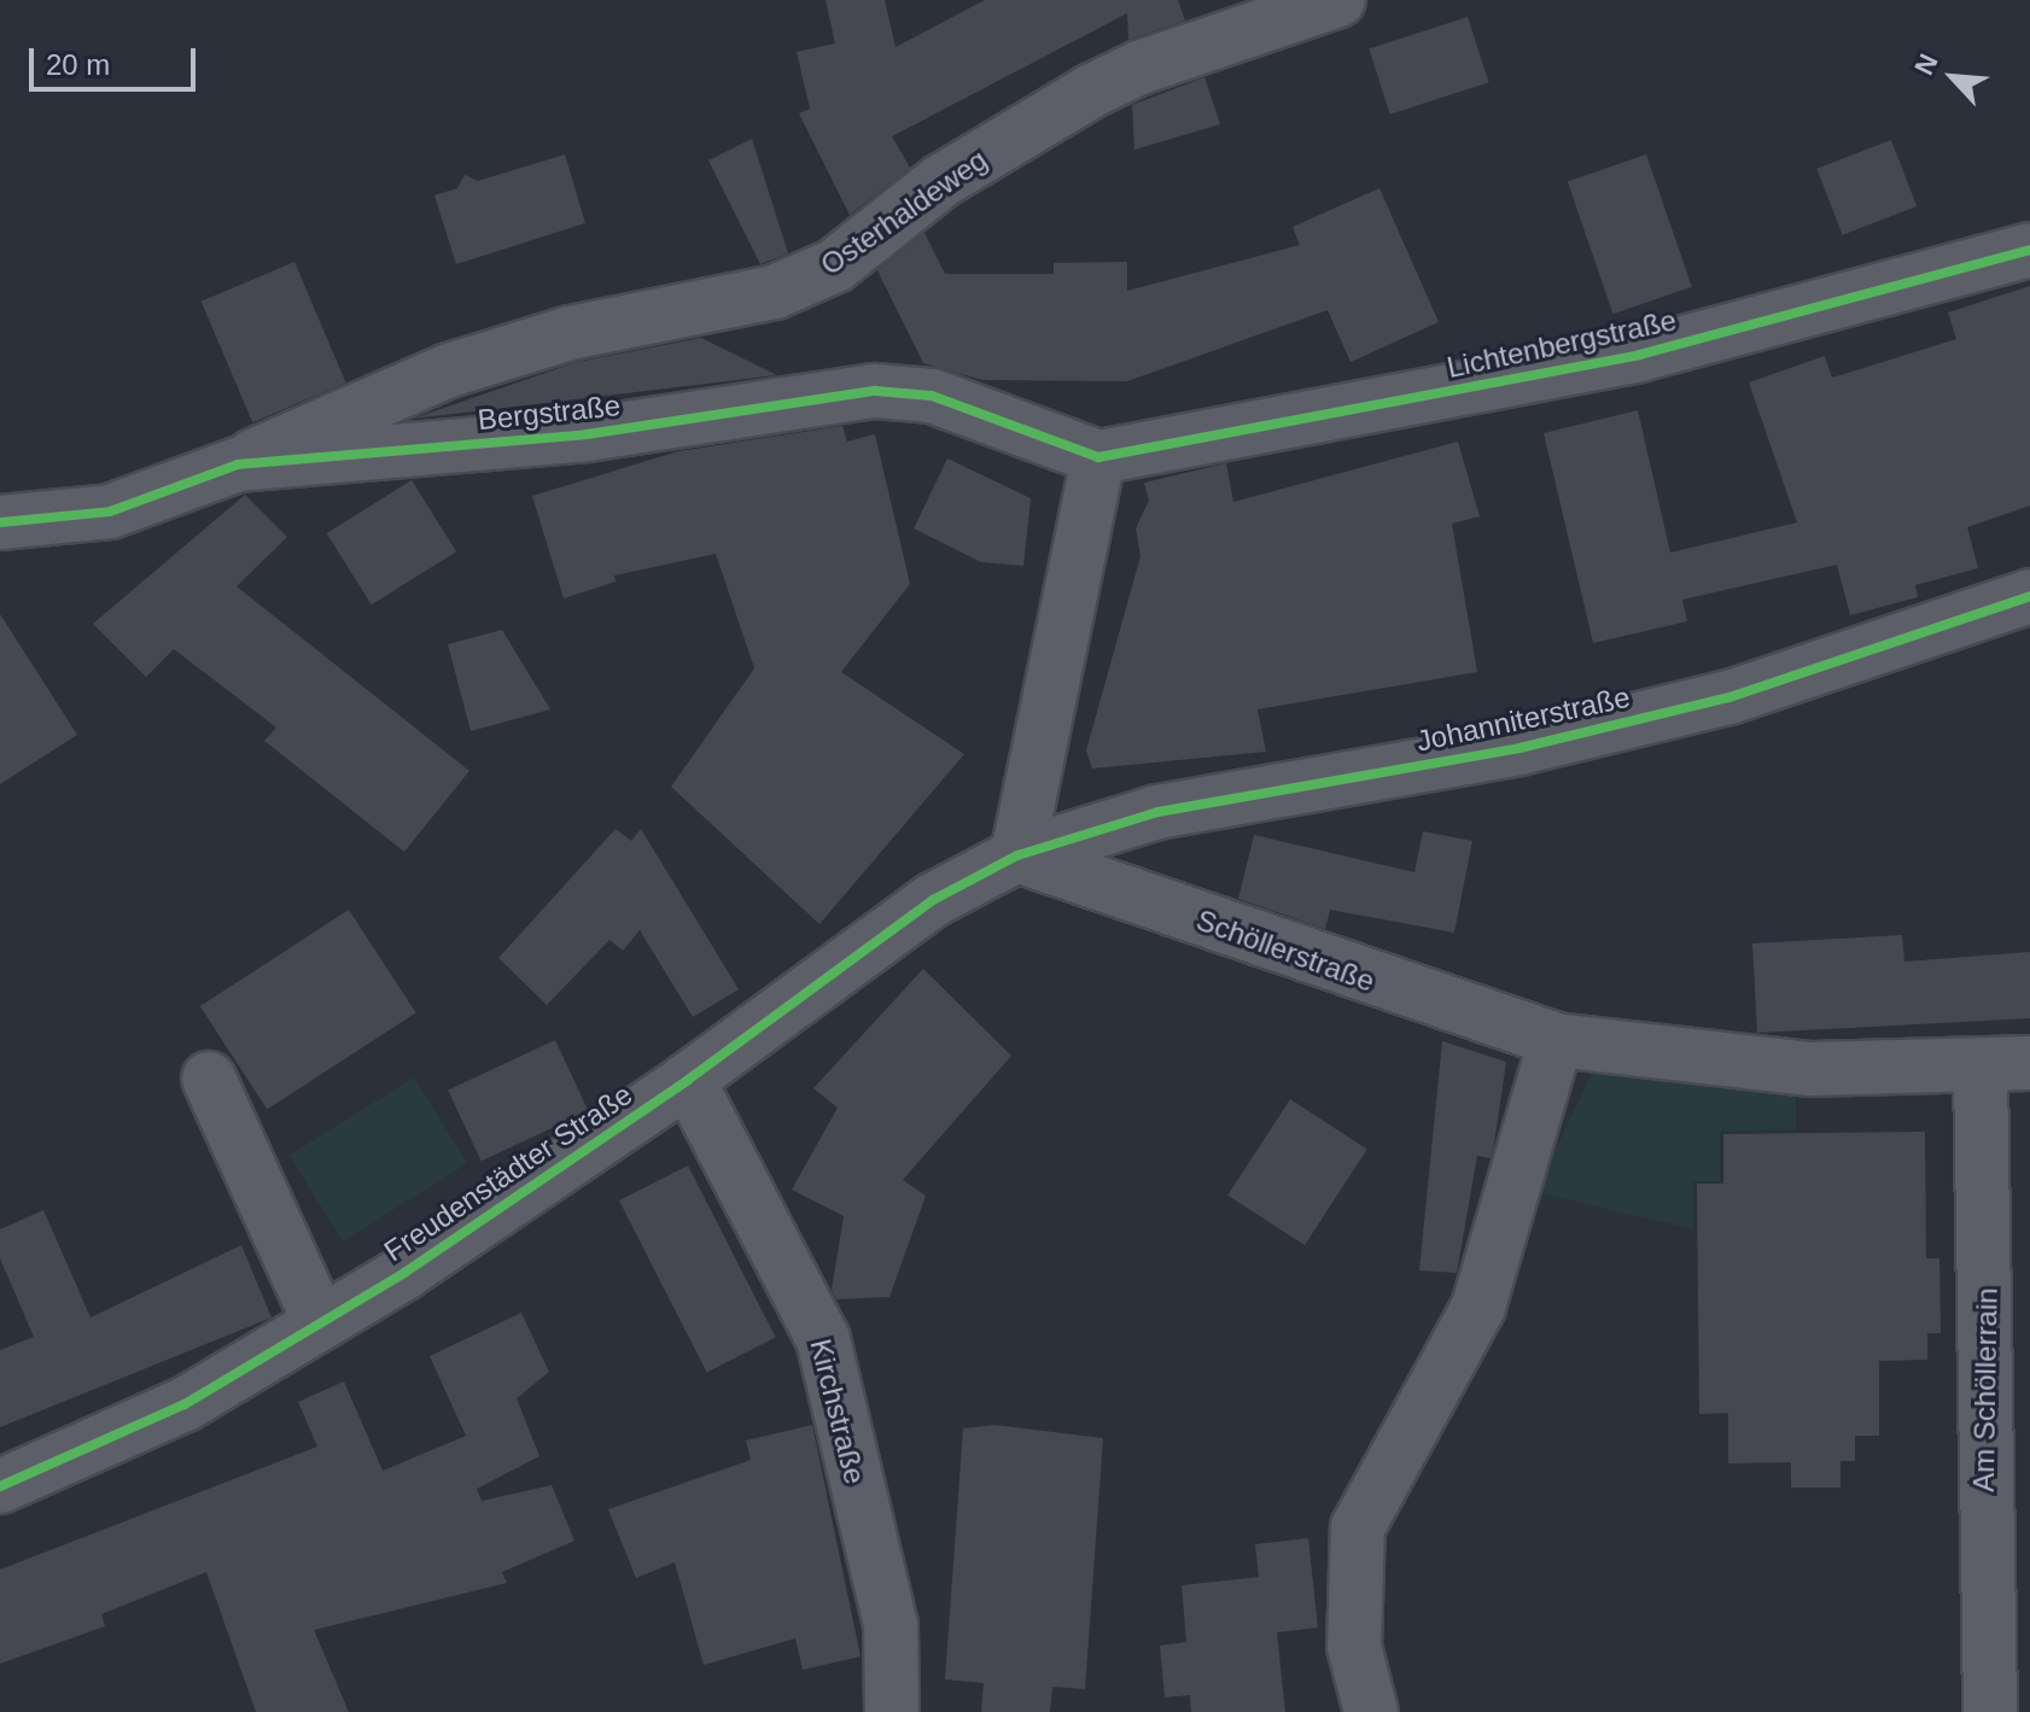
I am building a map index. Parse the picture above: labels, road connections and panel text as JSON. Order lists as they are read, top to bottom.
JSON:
{
  "streets": {
    "street": [
      "Osterhaldeweg",
      "Lichtenbergstraße",
      "Bergstraße",
      "Johanniterstraße",
      "Schöllerstraße",
      "Freudenstädter Straße",
      "Am Schöllerrain",
      "Kirchstraße"
    ]
  },
  "crossings": [
    ["Osterhaldeweg", "Bergstraße"],
    ["Lichtenbergstraße", "Bergstraße"],
    ["Johanniterstraße", "Schöllerstraße"],
    ["Johanniterstraße", "Freudenstädter Straße"],
    ["Schöllerstraße", "Freudenstädter Straße"],
    ["Schöllerstraße", "Am Schöllerrain"],
    ["Freudenstädter Straße", "Kirchstraße"]
  ],
  "scale_bar": "20 m",
  "north": "top left"
}
